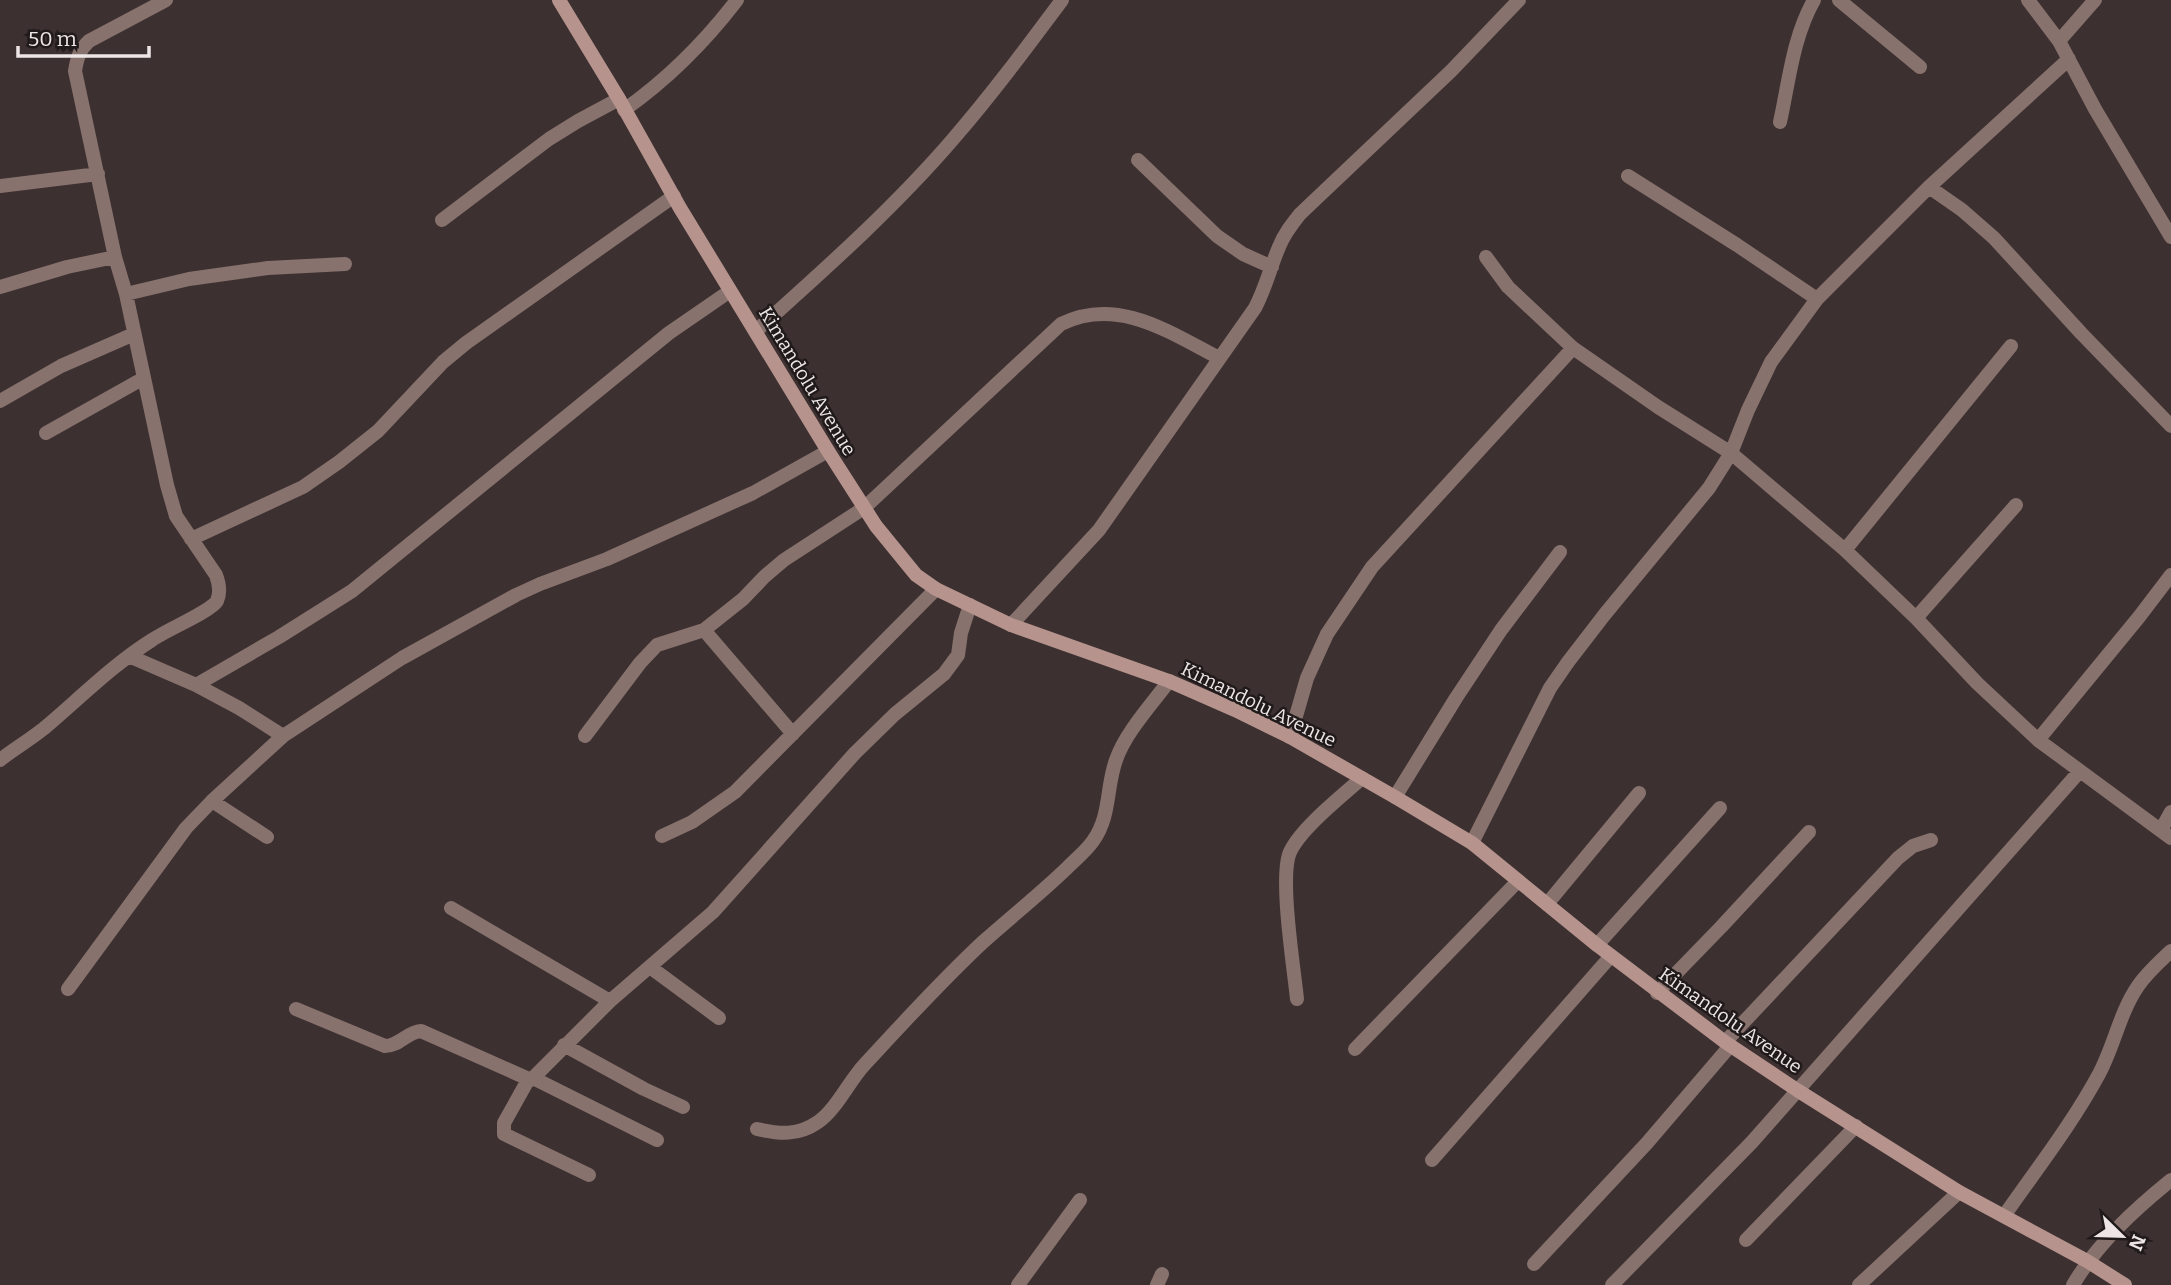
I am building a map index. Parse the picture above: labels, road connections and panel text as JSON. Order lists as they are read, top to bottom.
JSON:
{
  "streets": {
    "street": ["Kimandolu Avenue"]
  },
  "scale_bar": "50 m",
  "north": "bottom right"
}
